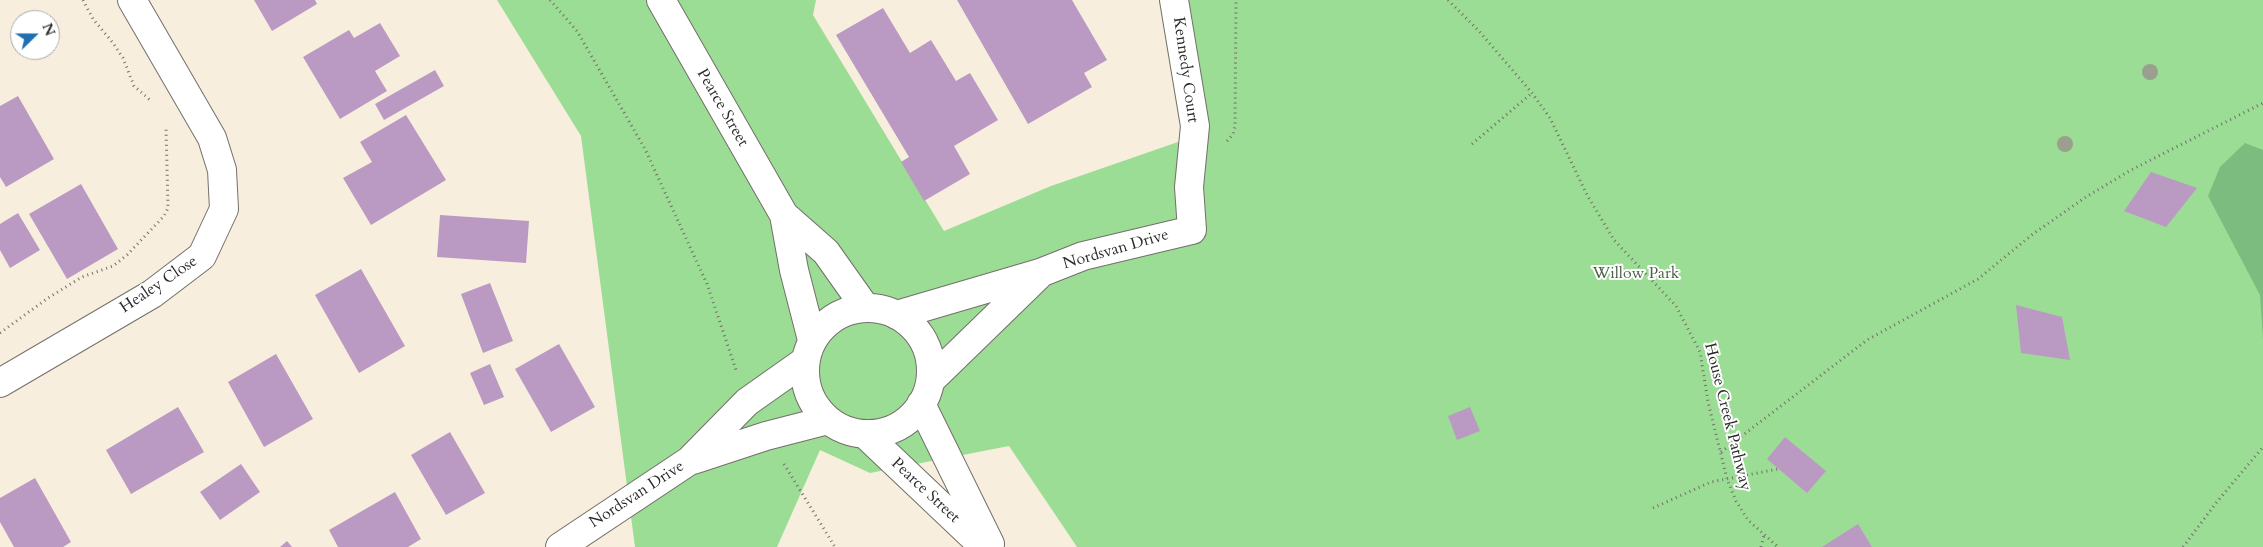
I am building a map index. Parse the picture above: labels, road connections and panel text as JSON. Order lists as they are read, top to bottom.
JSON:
{
  "streets": {
    "street": [
      "Kennedy Court",
      "Pearce Street",
      "Nordsvan Drive",
      "Healey Close"
    ],
    "path": ["House Creek Pathway"]
  },
  "crossings": [
    ["Kennedy Court", "Nordsvan Drive"],
    ["Pearce Street", "Nordsvan Drive"]
  ],
  "parks": ["Willow Park"],
  "north": "right"
}
